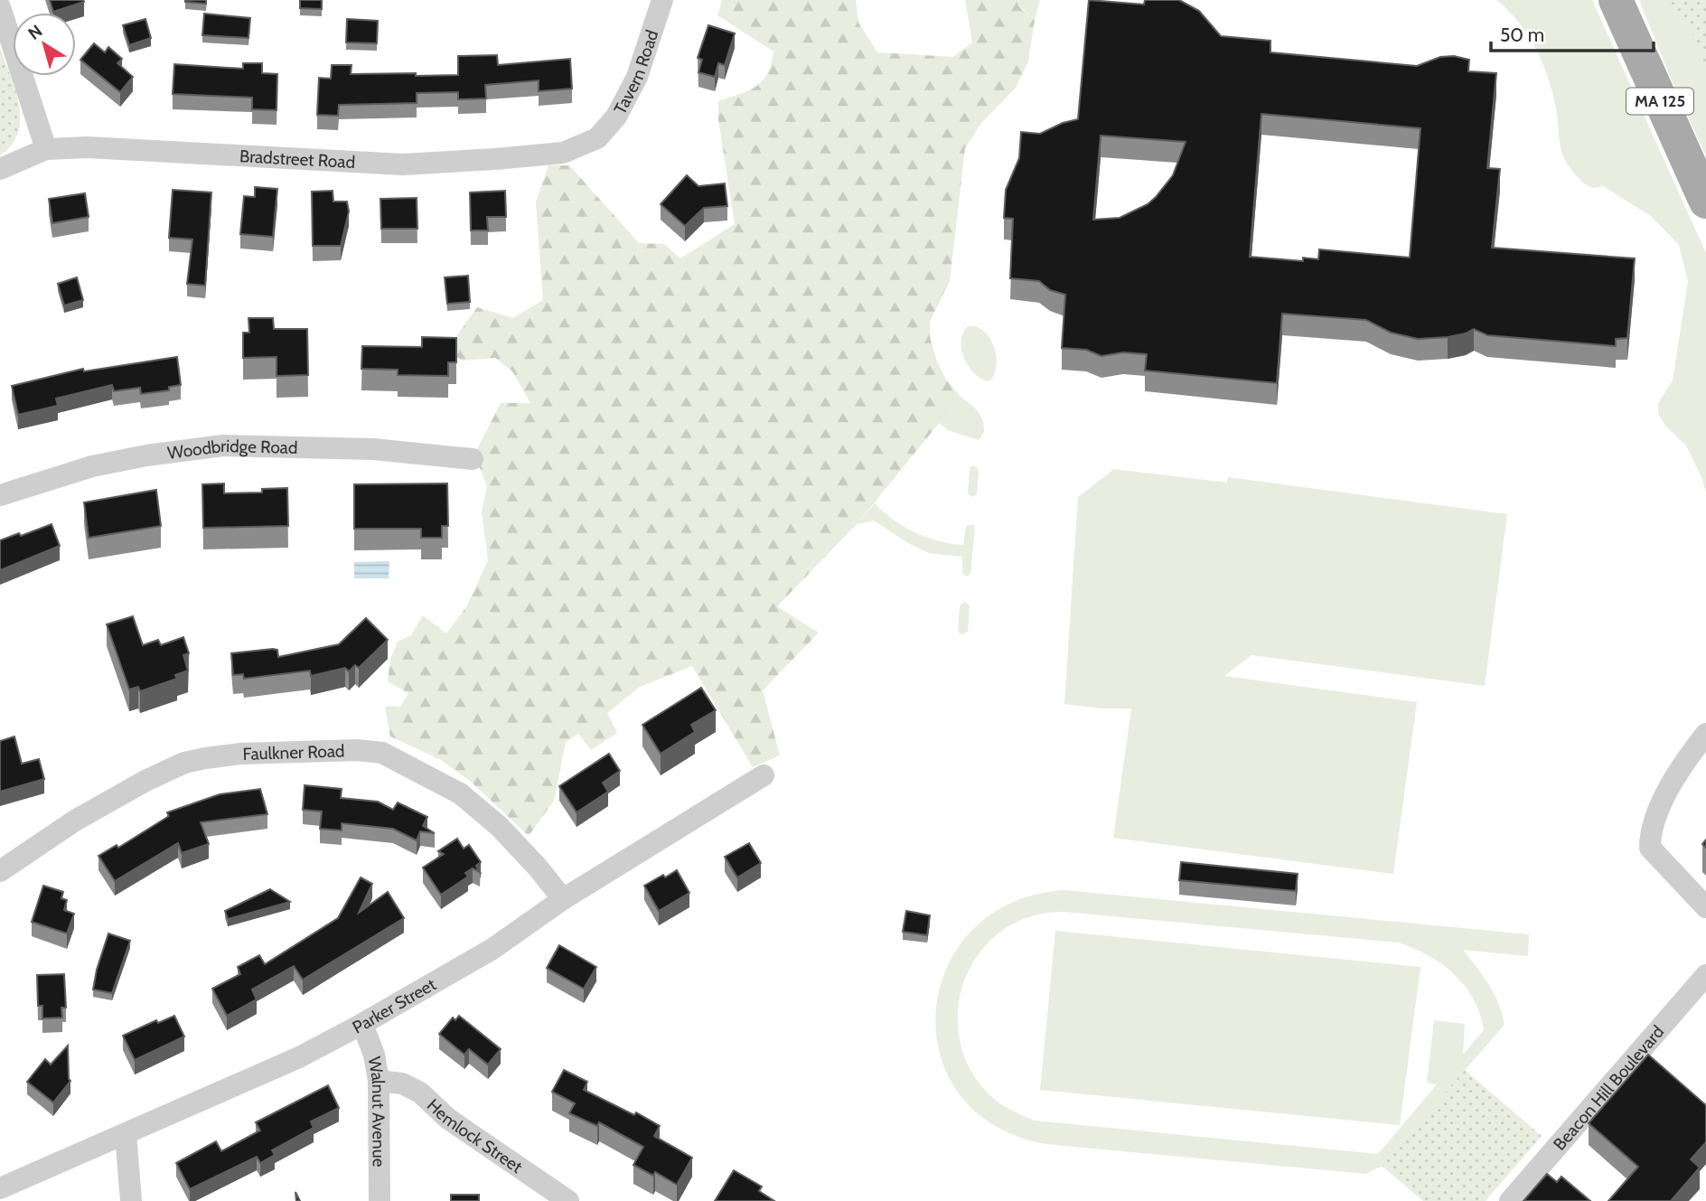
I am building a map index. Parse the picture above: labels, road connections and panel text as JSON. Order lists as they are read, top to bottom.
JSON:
{
  "streets": {
    "main road": ["MA 125"],
    "street": [
      "Tavern Road",
      "Bradstreet Road",
      "Woodbridge Road",
      "Faulkner Road",
      "Parker Street",
      "Beacon Hill Boulevard",
      "Walnut Avenue",
      "Hemlock Street"
    ]
  },
  "crossings": [
    ["Tavern Road", "Bradstreet Road"],
    ["Faulkner Road", "Parker Street"],
    ["Parker Street", "Walnut Avenue"],
    ["Walnut Avenue", "Hemlock Street"]
  ],
  "scale_bar": "50 m",
  "north": "top left"
}
